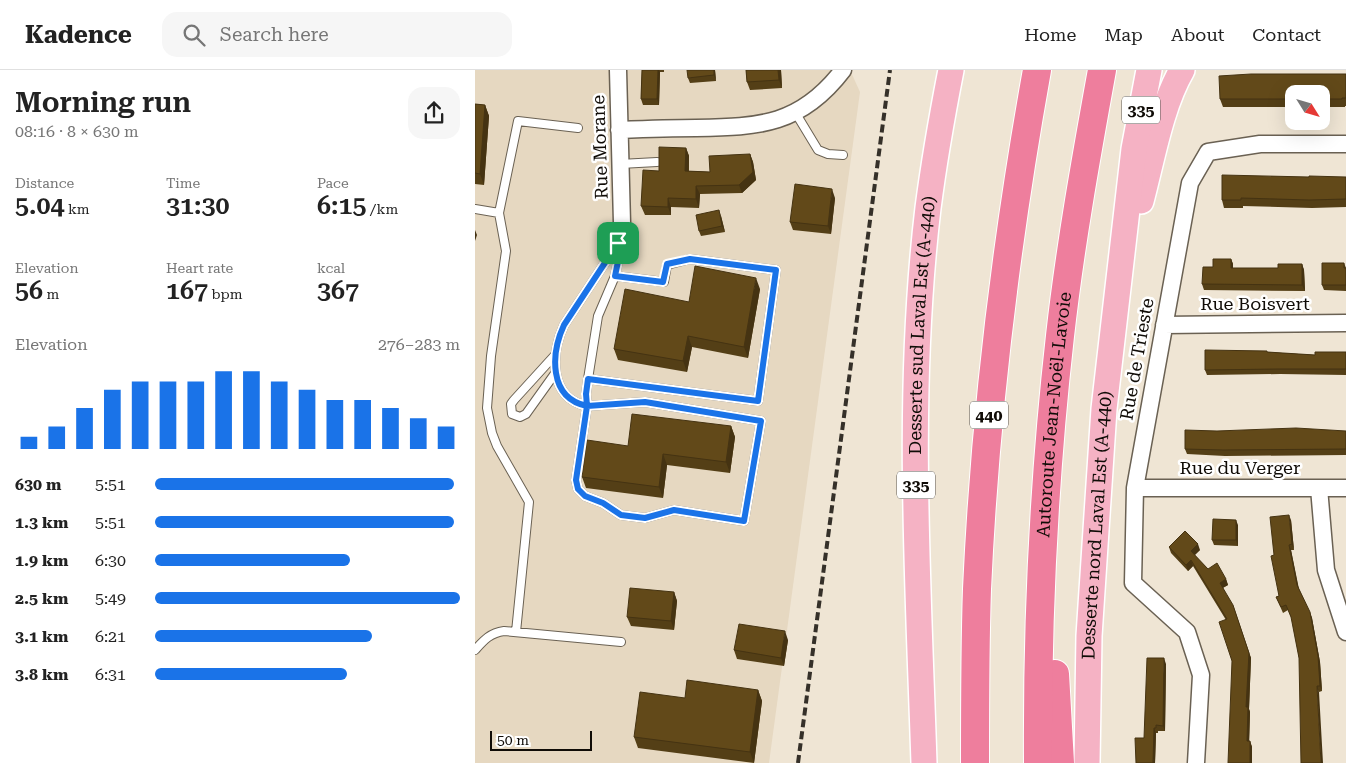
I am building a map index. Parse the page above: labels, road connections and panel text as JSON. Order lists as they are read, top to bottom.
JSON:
{
  "streets": {
    "highway": ["440", "Autoroute Jean-Noël-Lavoie"],
    "main road": ["335", "Desserte sud Laval Est (A-440)", "Desserte nord Laval Est (A-440)"],
    "street": [
      "Rue Morane",
      "Rue Boisvert",
      "Rue de Trieste",
      "Rue du Verger"
    ]
  },
  "crossings": [
    ["335", "Desserte nord Laval Est (A-440)"],
    ["Rue Boisvert", "Rue de Trieste"],
    ["Rue de Trieste", "Rue du Verger"]
  ],
  "scale_bar": "50 m",
  "north": "bottom right",
  "page": {
    "header": "Kadence",
    "search": "Search here",
    "nav": [
      "Home",
      "Map",
      "About",
      "Contact"
    ],
    "heading": ["Morning run", "08:16 · 8 × 630 m"],
    "stats": [
      ["Distance", "5.04 km"],
      ["Time", "31:30"],
      ["Pace", "6:15 /km"],
      ["Elevation", "56 m"],
      ["Heart rate", "167 bpm"],
      ["kcal", "367"]
    ],
    "chart": ["Elevation", "276–283 m"],
    "list": [
      {
        "name": "630 m",
        "note": "5:51"
      },
      {
        "name": "1.3 km",
        "note": "5:51"
      },
      {
        "name": "1.9 km",
        "note": "6:30"
      },
      {
        "name": "2.5 km",
        "note": "5:49"
      },
      {
        "name": "3.1 km",
        "note": "6:21"
      },
      {
        "name": "3.8 km",
        "note": "6:31"
      }
    ],
    "scale": "50 m"
  }
}
